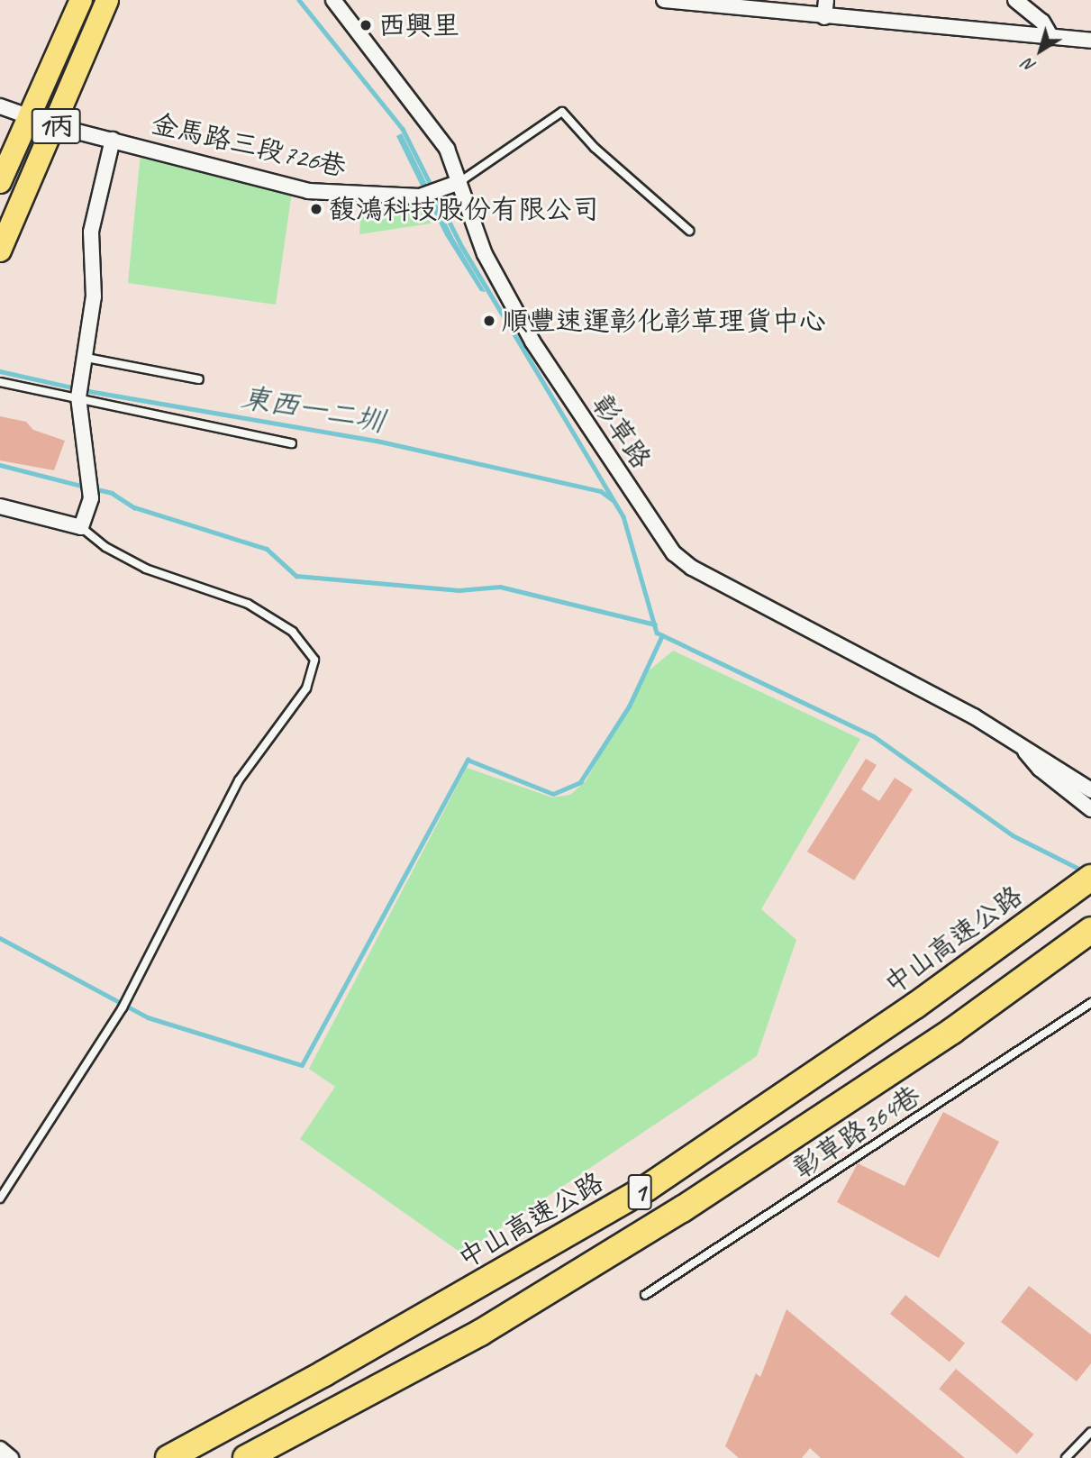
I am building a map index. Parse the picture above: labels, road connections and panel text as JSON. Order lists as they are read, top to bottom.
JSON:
{
  "streets": {
    "highway": ["中山高速公路", "1"],
    "main road": ["1丙"],
    "street": ["金馬路三段726巷", "彰草路"],
    "lane": ["彰草路364巷"]
  },
  "crossings": [
    ["1丙", "金馬路三段726巷"],
    ["金馬路三段726巷", "彰草路"]
  ],
  "water": ["東西一二圳"],
  "places": ["西興里", "馥鴻科技股份有限公司", "順豐速運彰化彰草理貨中心"],
  "north": "bottom left"
}
